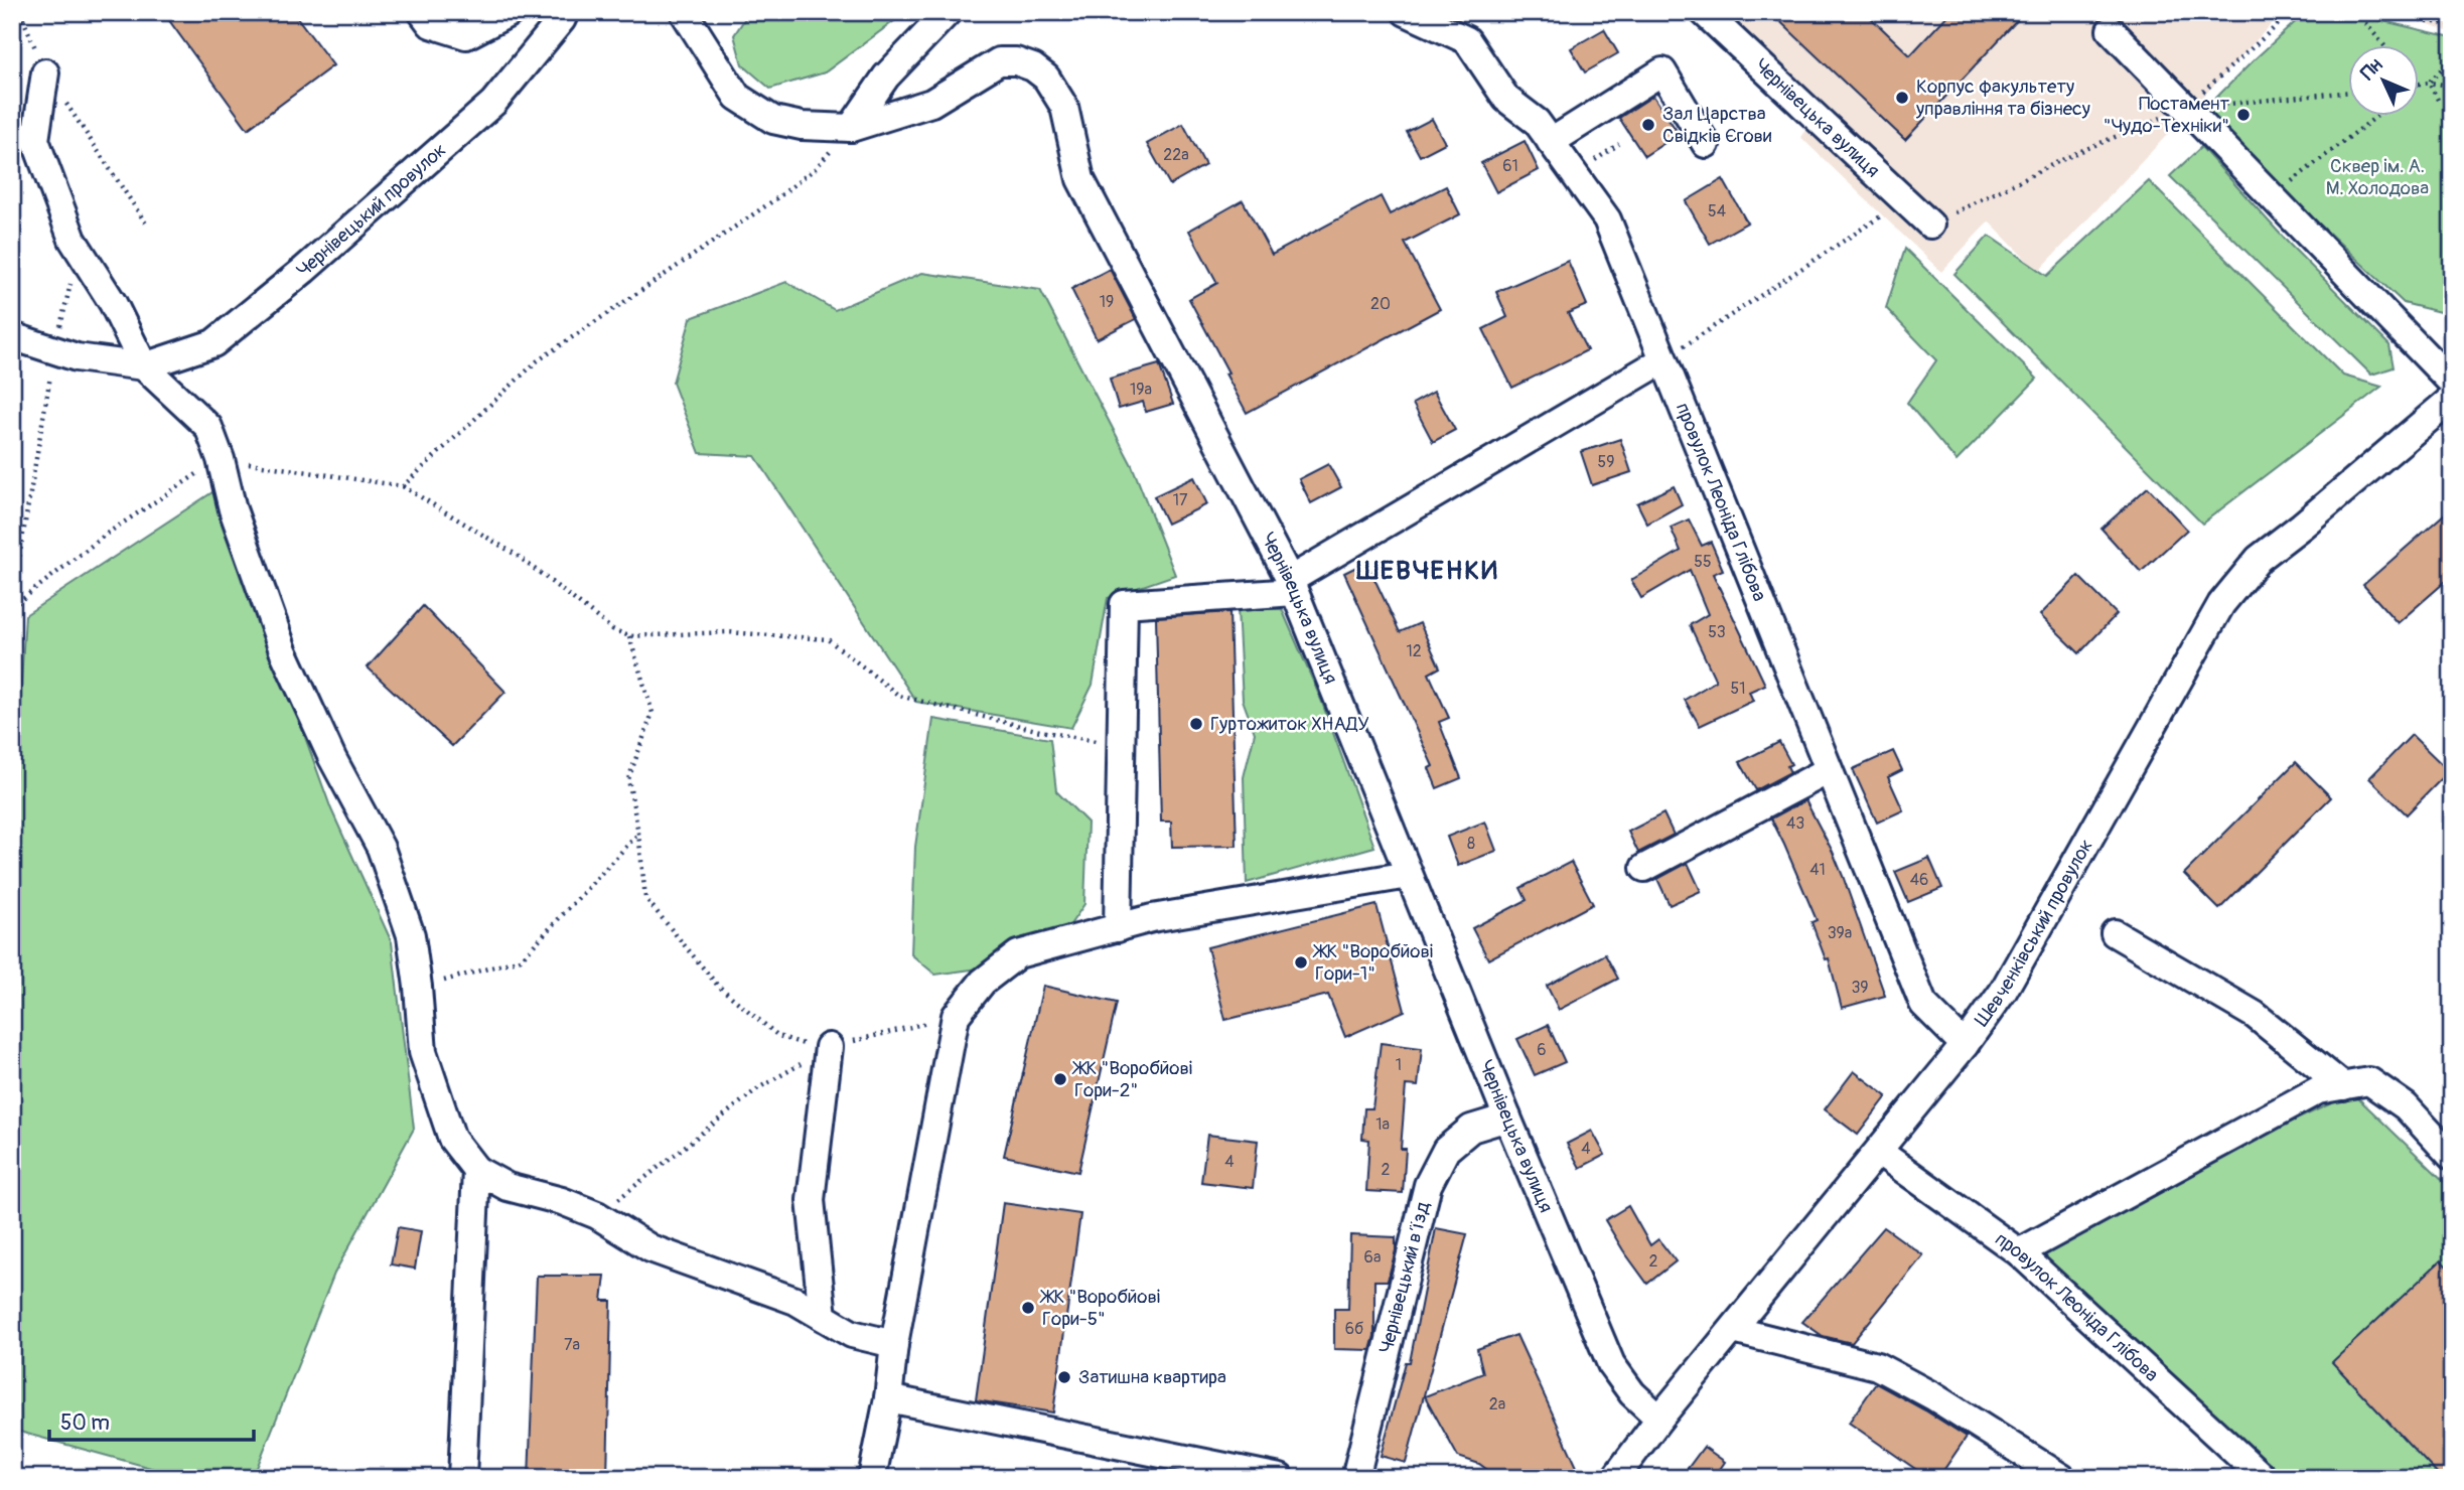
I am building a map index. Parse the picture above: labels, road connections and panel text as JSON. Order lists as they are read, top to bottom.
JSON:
{
  "streets": {
    "street": [
      "Чернівецька вулиця",
      "Чернівецький провулок",
      "провулок Леоніда Глібова",
      "Шевченківський провулок",
      "Чернівецький вʼїзд"
    ]
  },
  "crossings": [
    ["Чернівецька вулиця", "Шевченківський провулок"],
    ["Чернівецька вулиця", "Чернівецький вʼїзд"],
    ["провулок Леоніда Глібова", "Шевченківський провулок"]
  ],
  "districts": ["ШЕВЧЕНКИ"],
  "parks": ["Сквер ім. А. М. Холодова"],
  "places": [
    "Корпус факультету управління та бізнесу",
    "Постамент \"Чудо-Техніки\"",
    "Зал Царства Свідків Єгови",
    "Гуртожиток ХНАДУ",
    "ЖК \"Воробйові Гори-1\"",
    "ЖК \"Воробйові Гори-2\"",
    "ЖК \"Воробйові Гори-5\"",
    "Затишна квартира"
  ],
  "house_numbers": [
    "22а",
    "61",
    "54",
    "19",
    "20",
    "19а",
    "59",
    "17",
    "55",
    "53",
    "12",
    "51",
    "43",
    "8",
    "41",
    "46",
    "39а",
    "39",
    "6",
    "1",
    "1а",
    "4",
    "4",
    "2",
    "6а",
    "2",
    "6б",
    "7а",
    "2а"
  ],
  "scale_bar": "50 m",
  "north": "top left"
}
